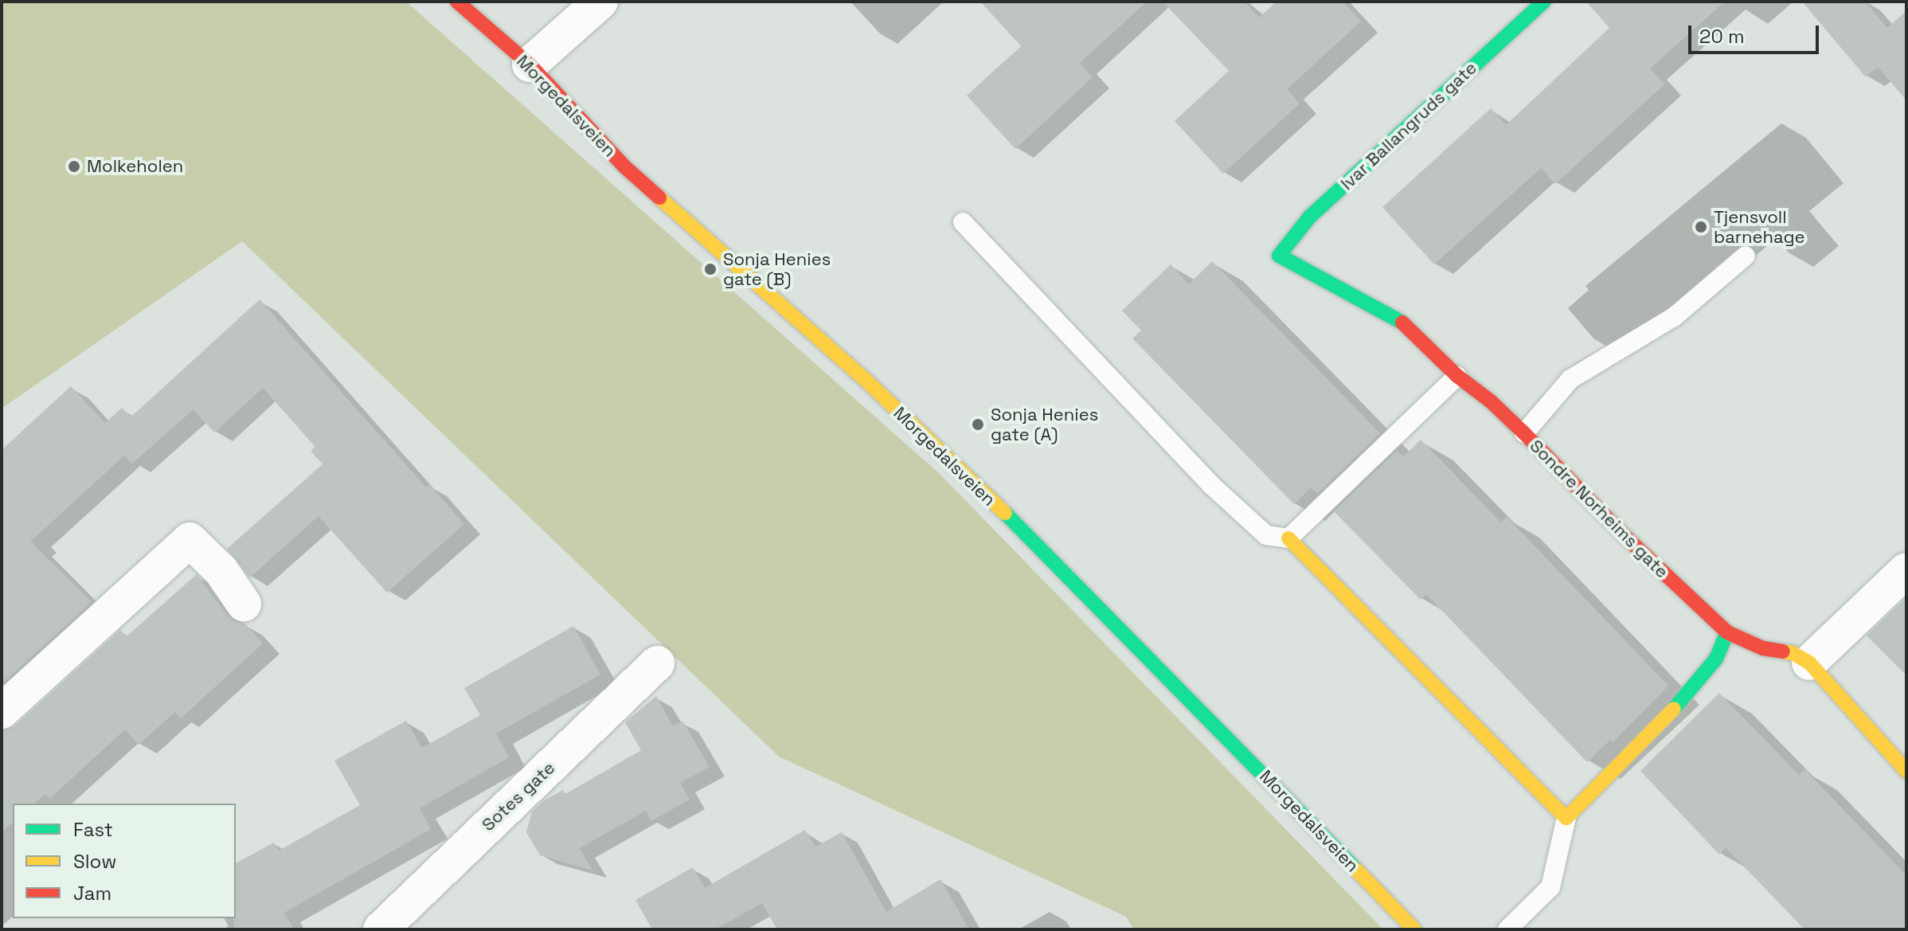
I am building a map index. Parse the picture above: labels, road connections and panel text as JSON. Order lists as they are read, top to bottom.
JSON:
{
  "streets": {
    "street": [
      "Morgedalsveien",
      "Ivar Ballangruds gate",
      "Sondre Norheims gate",
      "Sotes gate"
    ]
  },
  "crossings": [
    ["Ivar Ballangruds gate", "Sondre Norheims gate"]
  ],
  "places": [
    "Molkeholen",
    "Tjensvoll barnehage",
    "Sonja Henies gate (B)",
    "Sonja Henies gate (A)"
  ],
  "legend": ["Fast", "Slow", "Jam"],
  "scale_bar": "20 m"
}
